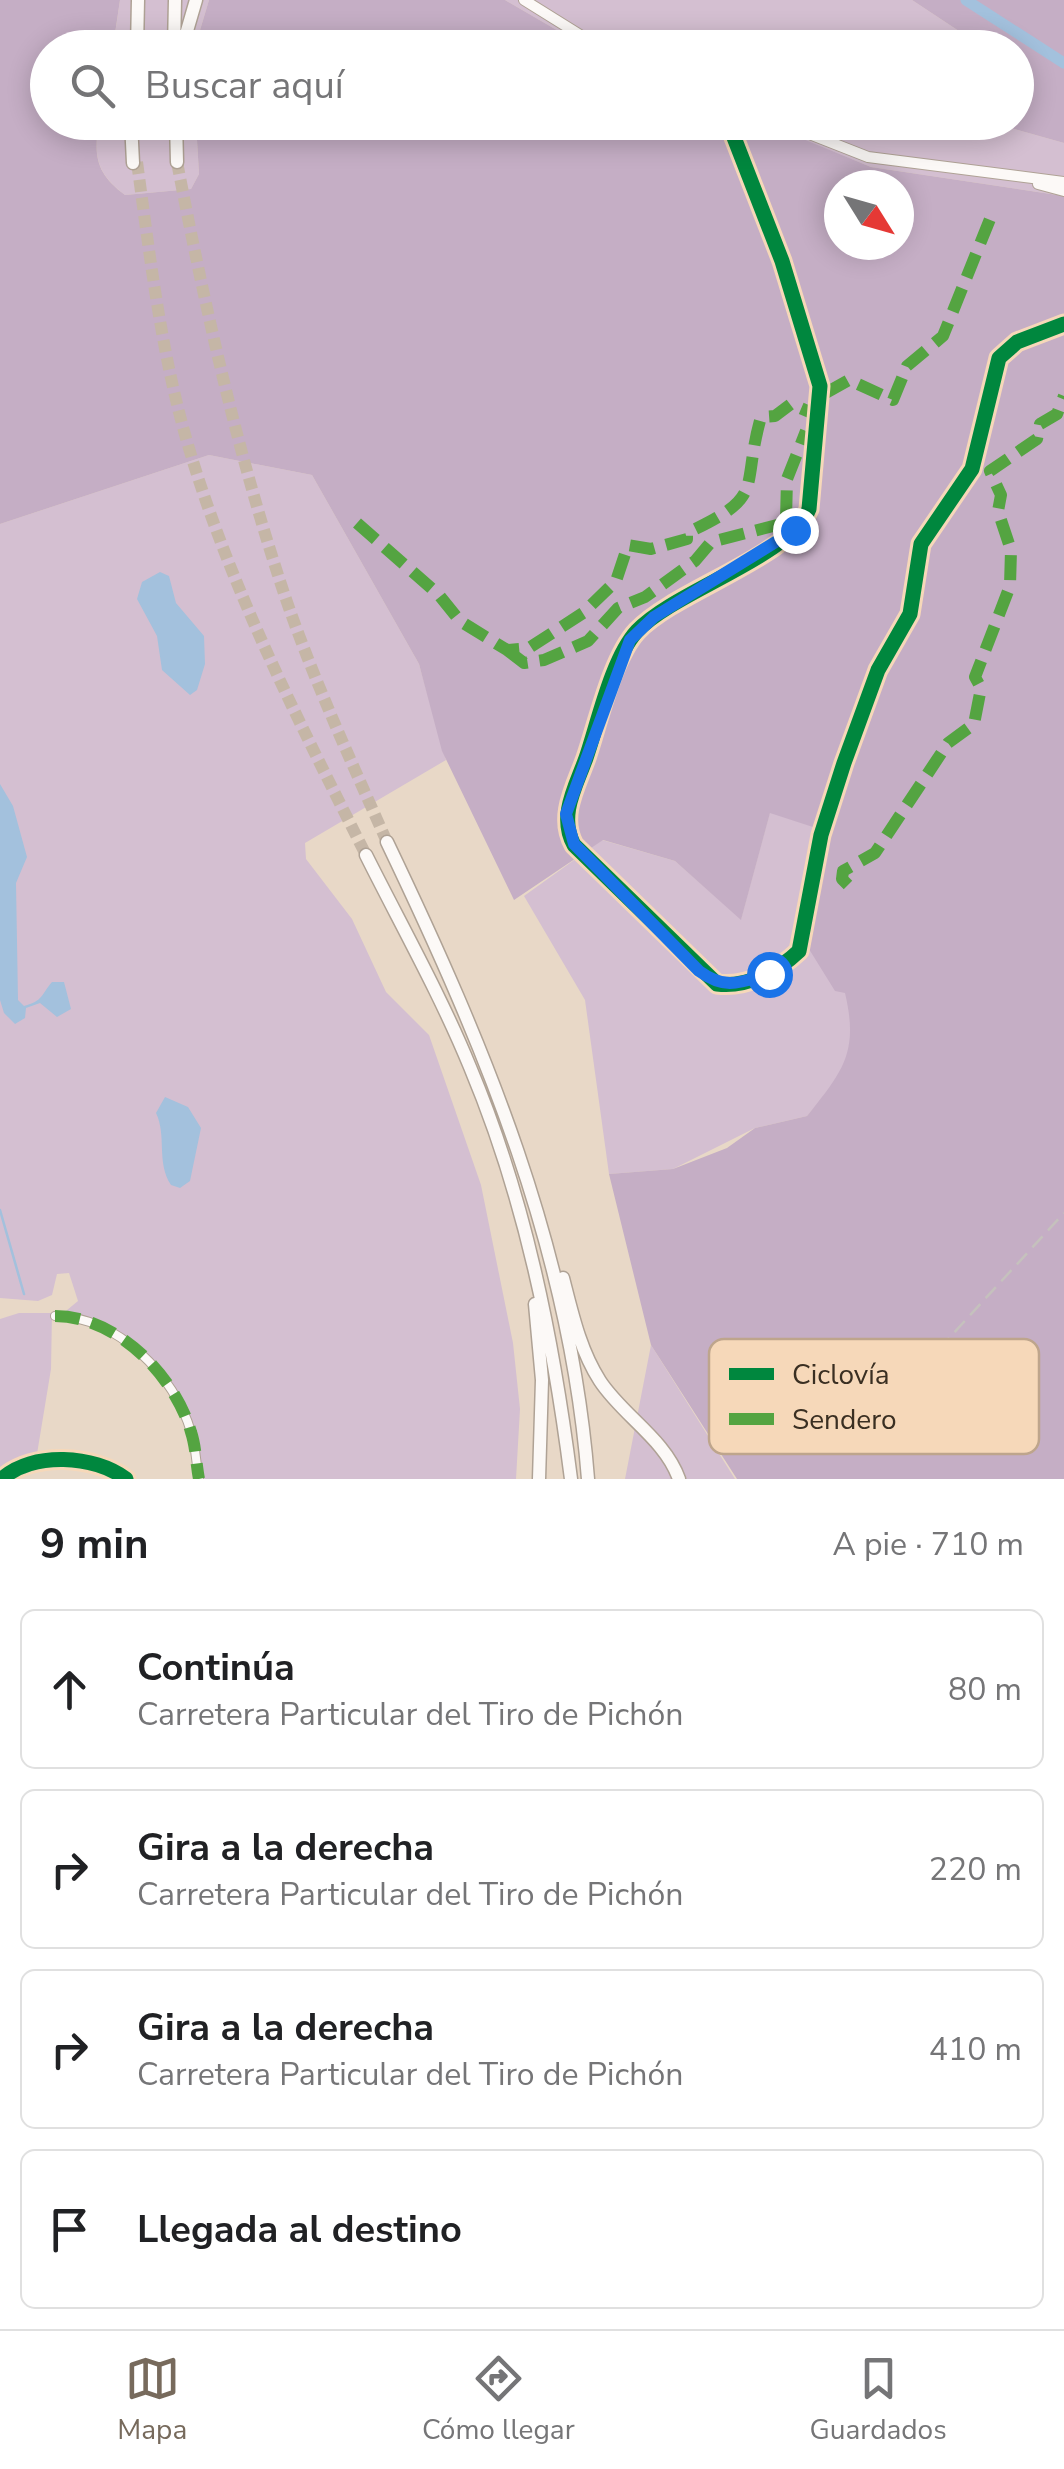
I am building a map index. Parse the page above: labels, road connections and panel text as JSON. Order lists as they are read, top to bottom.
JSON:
{
  "legend": ["Ciclovía", "Sendero"],
  "north": "bottom right",
  "page": {
    "search": "Buscar aquí",
    "heading": ["9 min", "A pie · 710 m"],
    "list": [
      ["Continúa", "Carretera Particular del Tiro de Pichón", "80 m"],
      ["Gira a la derecha", "Carretera Particular del Tiro de Pichón", "220 m"],
      ["Gira a la derecha", "Carretera Particular del Tiro de Pichón", "410 m"],
      "Llegada al destino"
    ],
    "nav": ["Mapa", "Cómo llegar", "Guardados"]
  }
}
